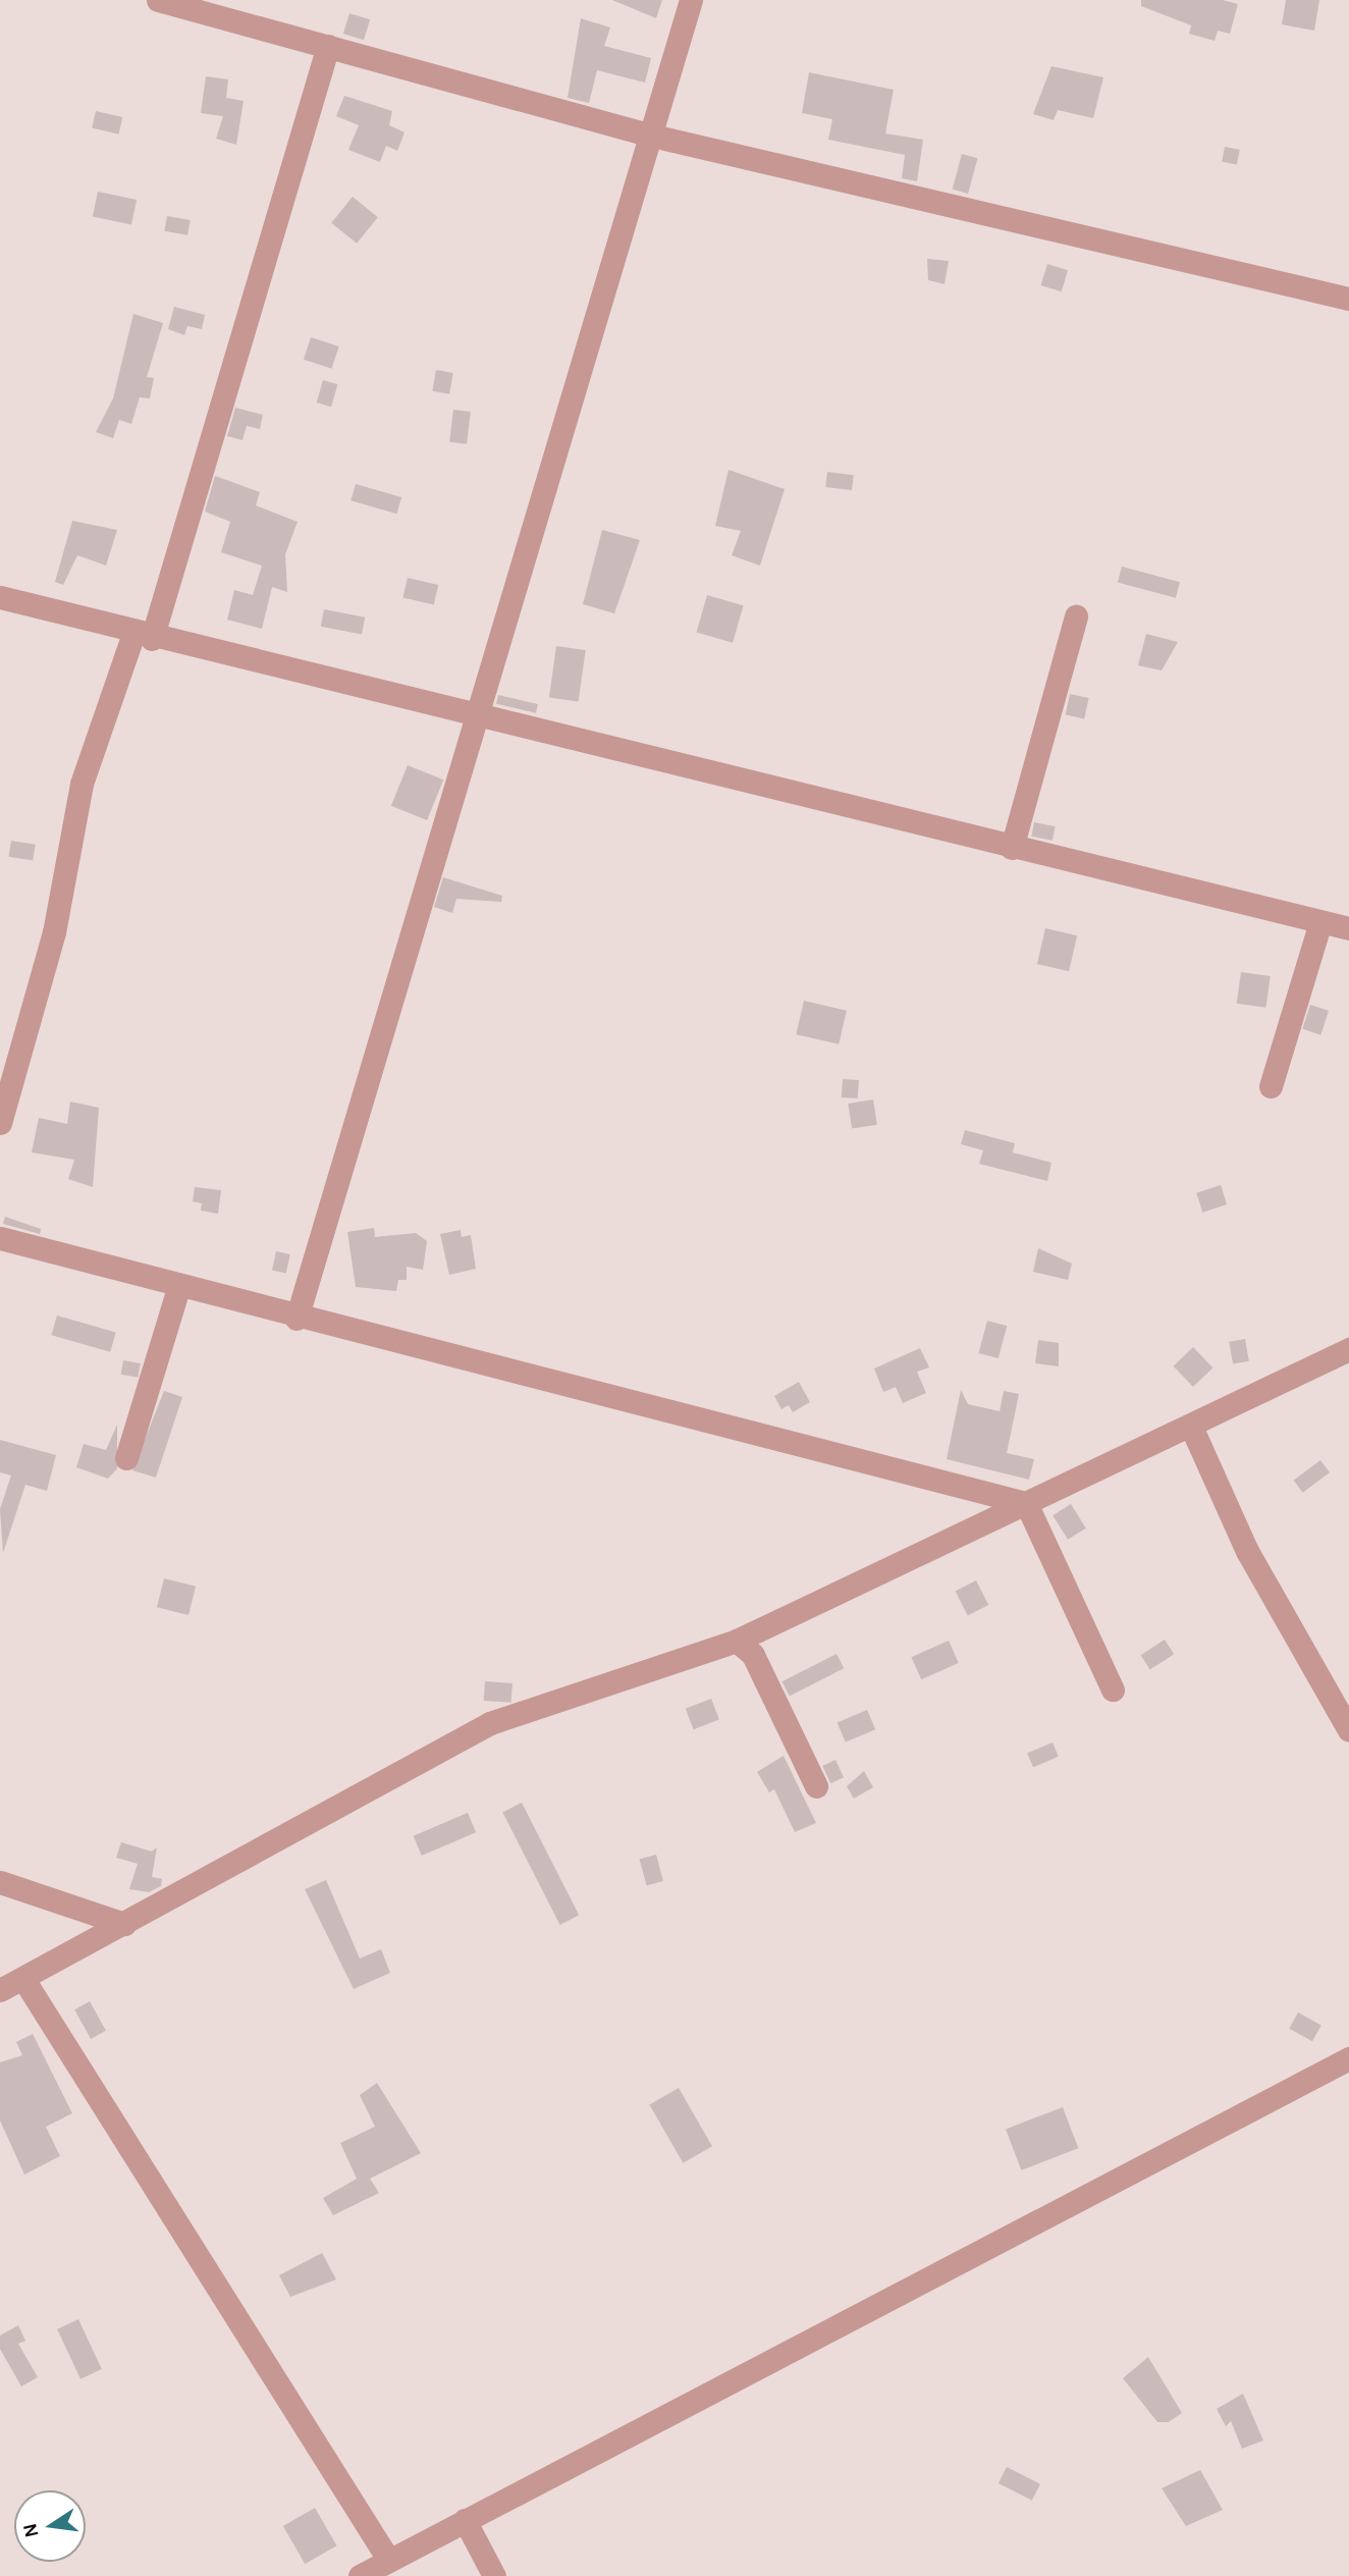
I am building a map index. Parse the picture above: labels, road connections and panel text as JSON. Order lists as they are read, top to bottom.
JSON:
{
  "north": "left"
}
